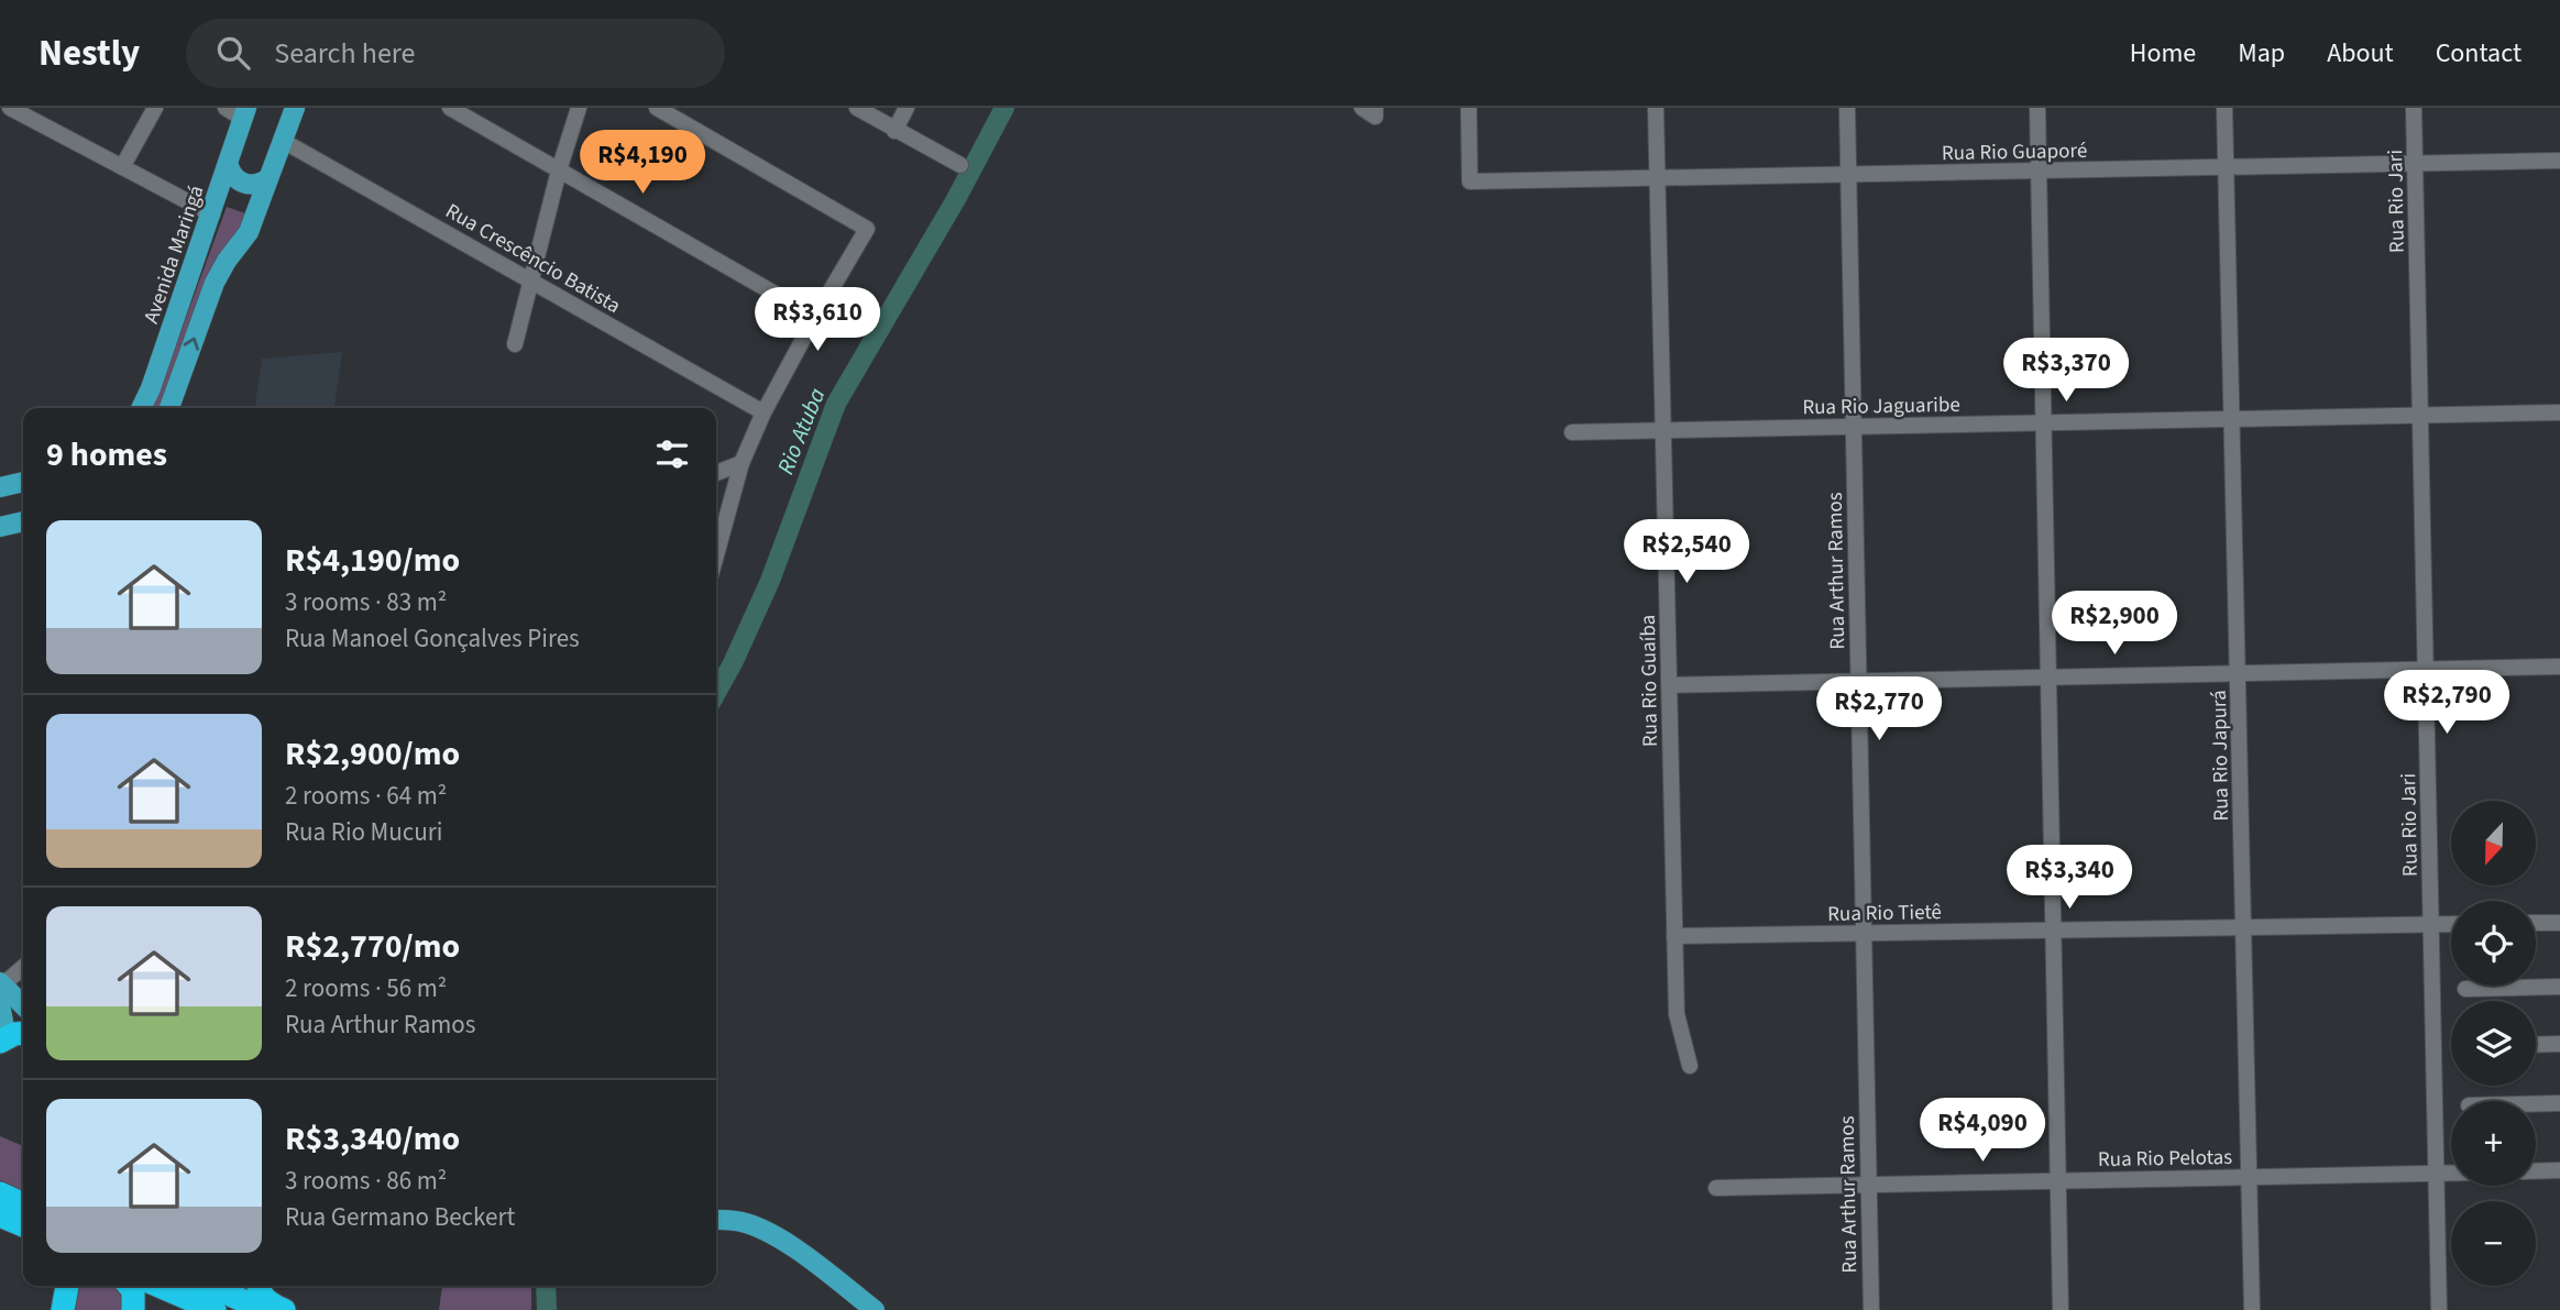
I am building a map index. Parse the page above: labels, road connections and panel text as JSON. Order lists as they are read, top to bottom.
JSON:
{
  "streets": {
    "main road": ["Avenida Maringá"],
    "street": [
      "Rua Rio Guaporé",
      "Rua Rio Jari",
      "Rua Crescêncio Batista",
      "Rua Rio Jaguaribe",
      "Rua Arthur Ramos",
      "Rua Rio Guaíba",
      "Rua Rio Japurá",
      "Rua Rio Tietê",
      "Rua Rio Pelotas"
    ]
  },
  "crossings": [
    ["Rua Rio Guaporé", "Rua Rio Jari"],
    ["Rua Rio Guaporé", "Rua Arthur Ramos"],
    ["Rua Rio Guaporé", "Rua Rio Guaíba"],
    ["Rua Rio Guaporé", "Rua Rio Japurá"],
    ["Rua Rio Jari", "Rua Rio Jaguaribe"],
    ["Rua Rio Jari", "Rua Rio Tietê"],
    ["Rua Rio Jari", "Rua Rio Pelotas"],
    ["Rua Rio Jaguaribe", "Rua Arthur Ramos"],
    ["Rua Rio Jaguaribe", "Rua Rio Guaíba"],
    ["Rua Rio Jaguaribe", "Rua Rio Japurá"],
    ["Rua Arthur Ramos", "Rua Rio Tietê"],
    ["Rua Arthur Ramos", "Rua Rio Pelotas"],
    ["Rua Rio Guaíba", "Rua Rio Tietê"],
    ["Rua Rio Japurá", "Rua Rio Tietê"],
    ["Rua Rio Japurá", "Rua Rio Pelotas"]
  ],
  "water": ["Rio Atuba"],
  "north": "bottom",
  "page": {
    "header": "Nestly",
    "search": "Search here",
    "nav": [
      "Home",
      "Map",
      "About",
      "Contact"
    ],
    "price": [
      "R$4,190",
      "R$3,610",
      "R$3,370",
      "R$2,540",
      "R$2,900",
      "R$2,790",
      "R$2,770",
      "R$3,340",
      "R$4,090"
    ],
    "heading": "9 homes",
    "list": [
      {
        "name": "R$4,190/mo",
        "note": "3 rooms · 83 m² · Rua Manoel Gonçalves Pires"
      },
      {
        "name": "R$2,900/mo",
        "note": "2 rooms · 64 m² · Rua Rio Mucuri"
      },
      {
        "name": "R$2,770/mo",
        "note": "2 rooms · 56 m² · Rua Arthur Ramos"
      },
      {
        "name": "R$3,340/mo",
        "note": "3 rooms · 86 m² · Rua Germano Beckert"
      }
    ],
    "map_buttons": ["+", "−"]
  }
}
